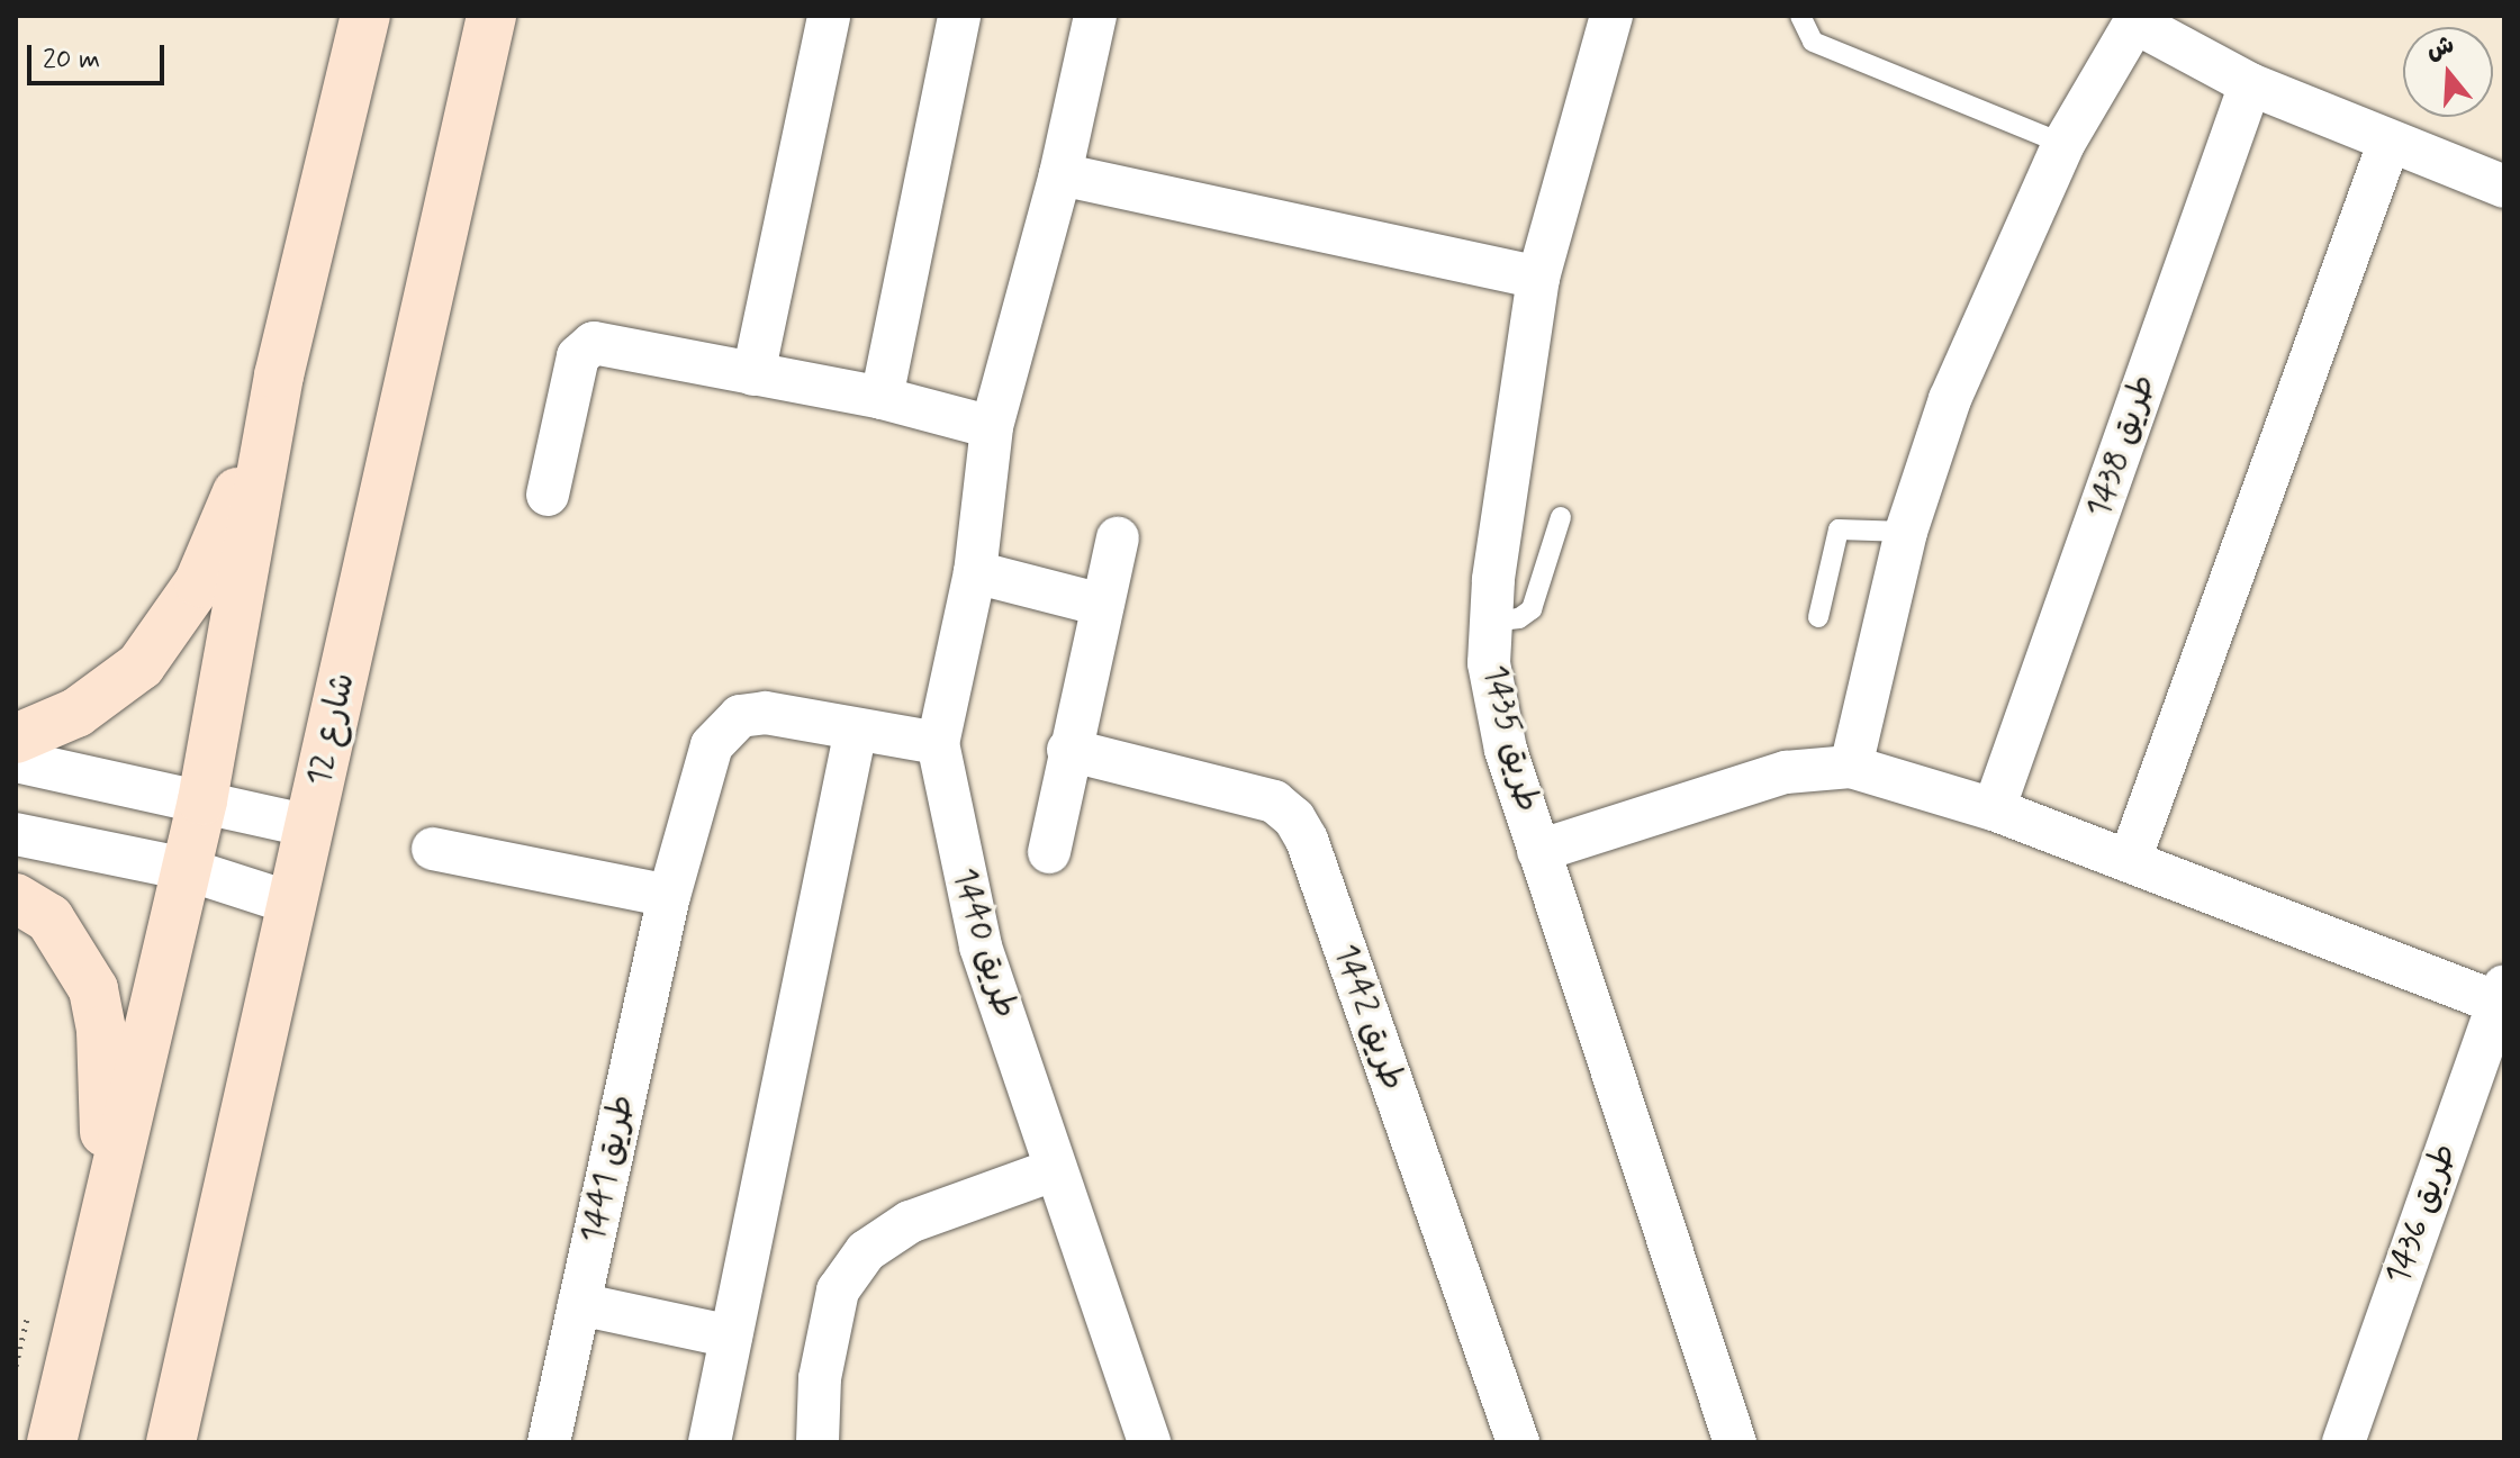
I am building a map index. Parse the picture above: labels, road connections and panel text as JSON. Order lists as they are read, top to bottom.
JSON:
{
  "streets": {
    "street": [
      "طريق 1438",
      "شارع 12",
      "طريق 1435",
      "طريق 1440",
      "طريق 1442",
      "طريق 1441",
      "طريق 1436"
    ]
  },
  "scale_bar": "20 m",
  "north": "top"
}
